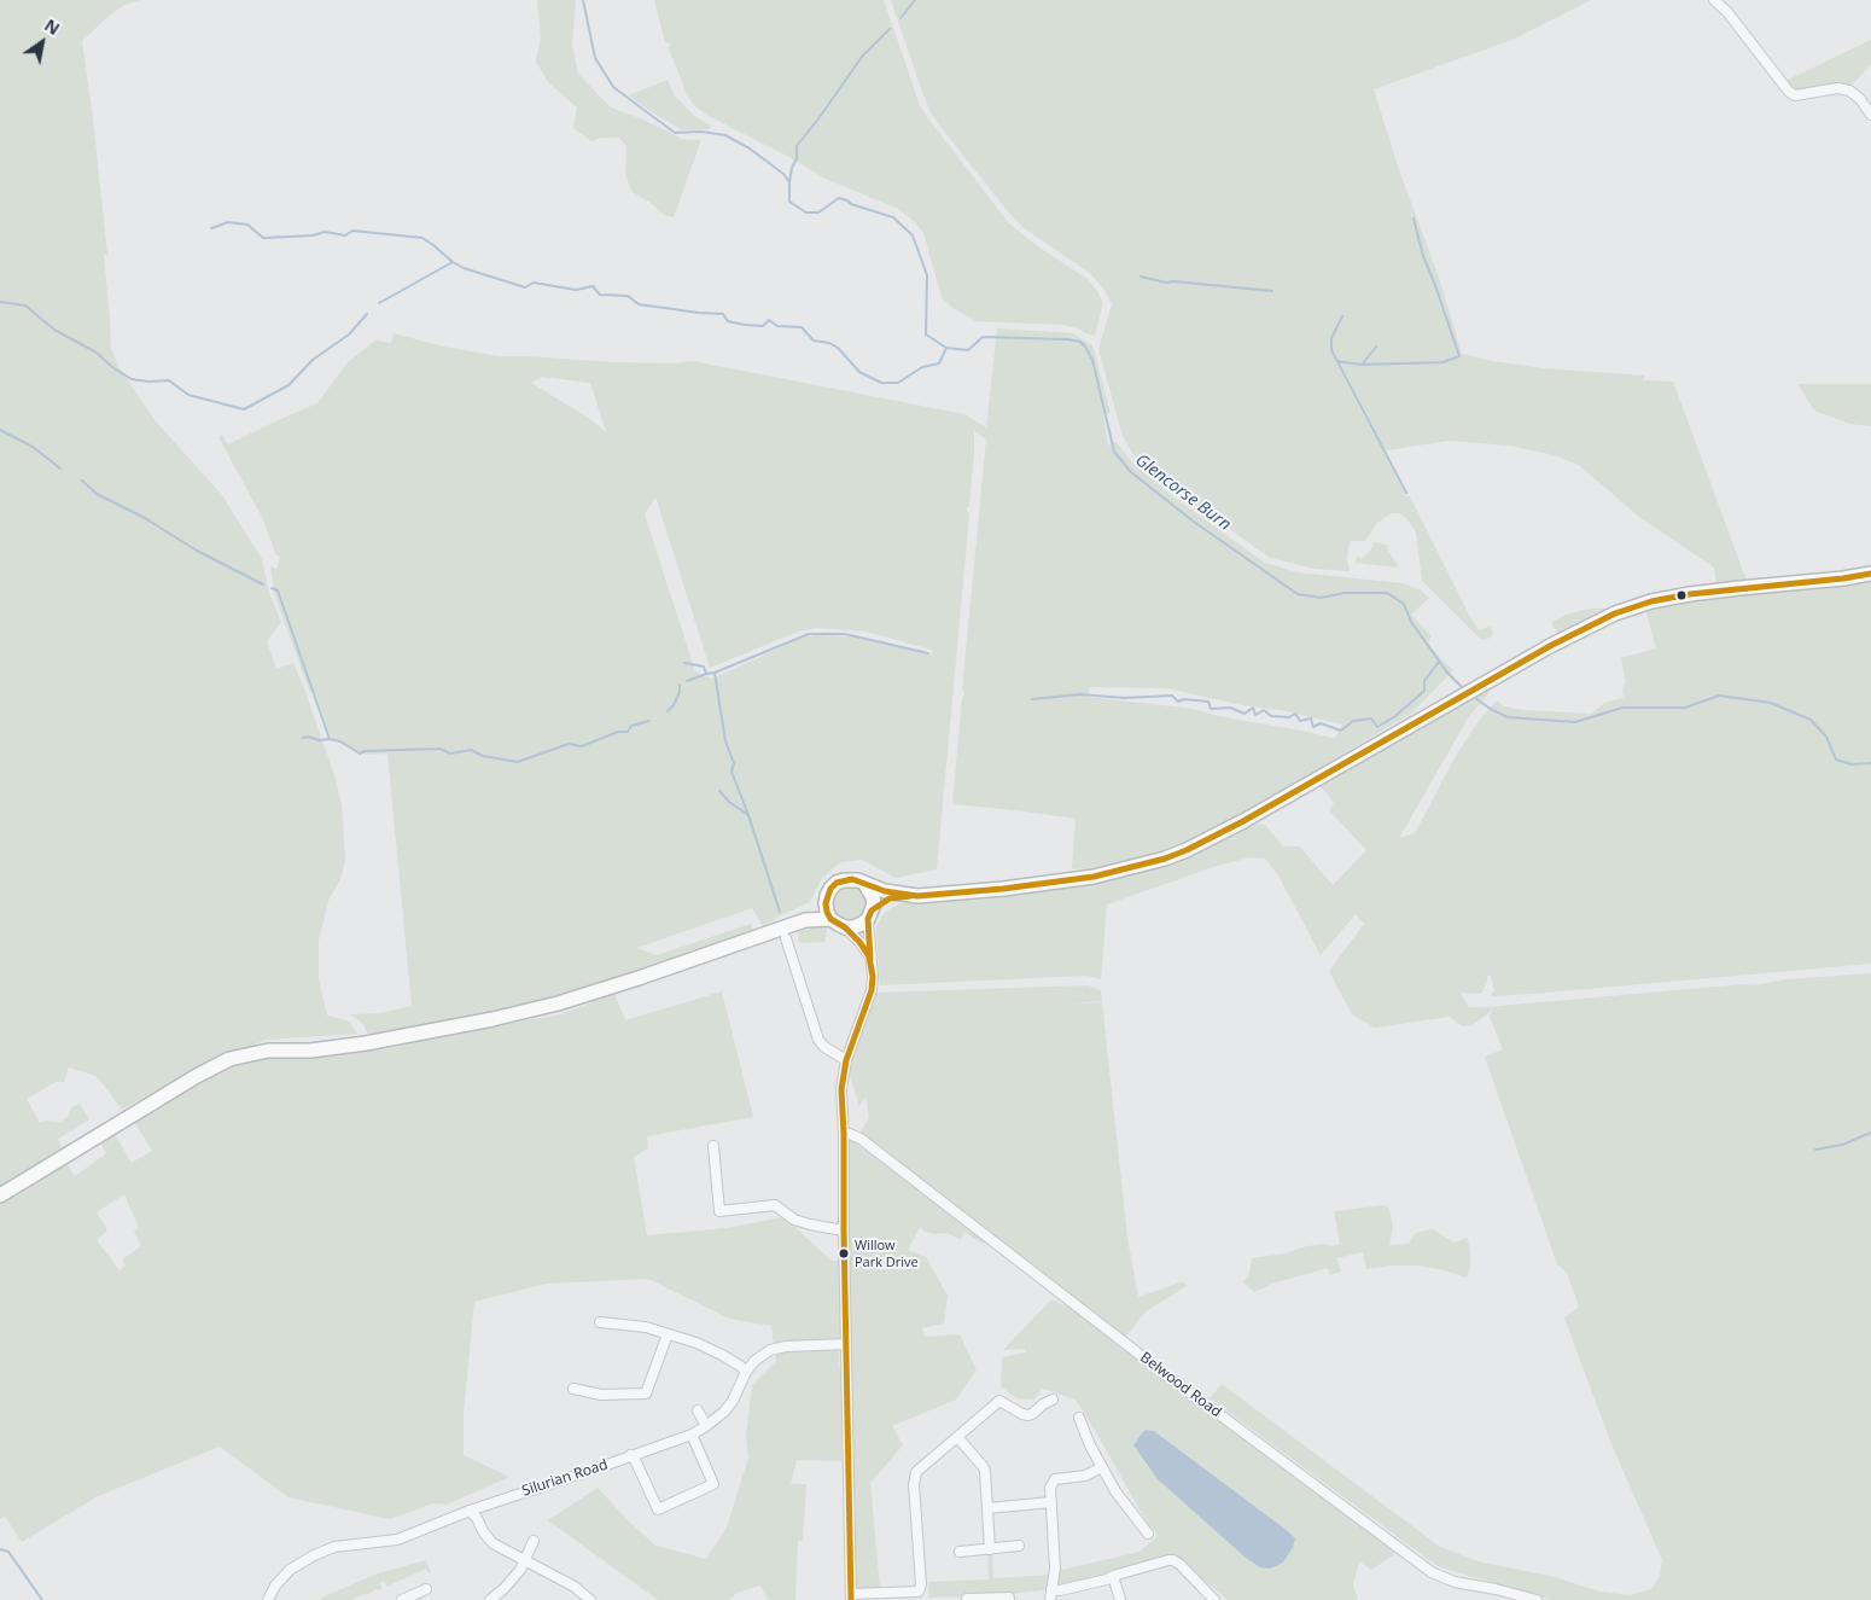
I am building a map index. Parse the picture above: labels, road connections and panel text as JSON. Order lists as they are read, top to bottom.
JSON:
{
  "streets": {
    "street": ["Belwood Road", "Silurian Road"]
  },
  "water": ["Glencorse Burn"],
  "places": ["Willow Park Drive"],
  "north": "top right"
}
